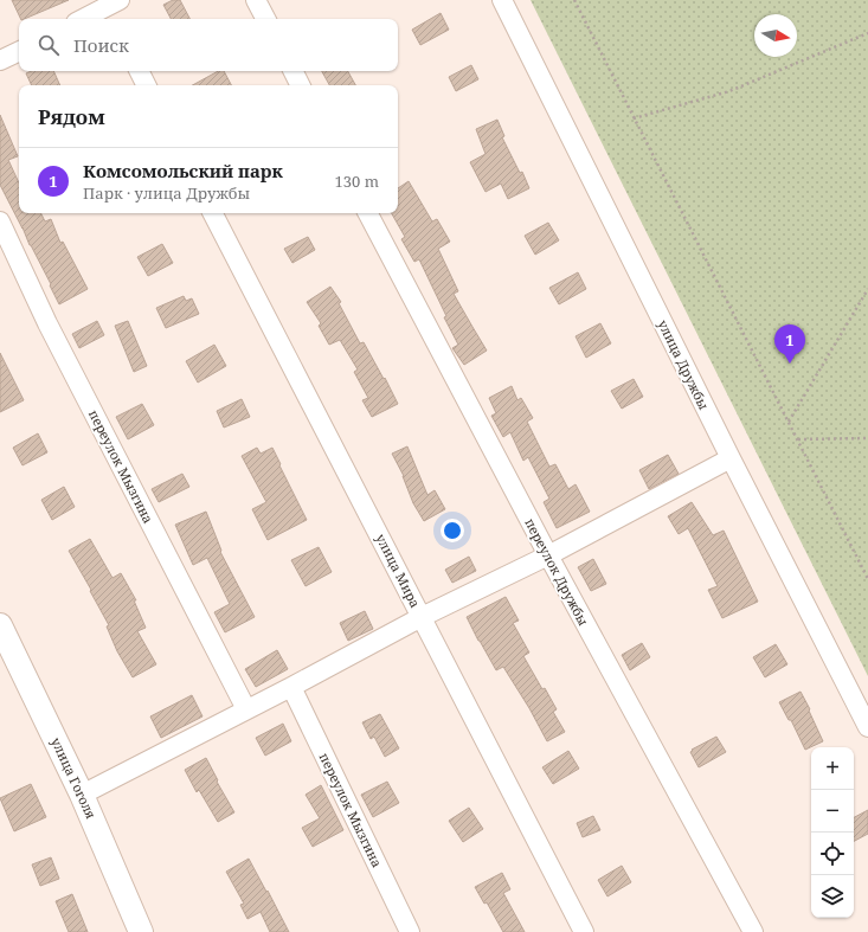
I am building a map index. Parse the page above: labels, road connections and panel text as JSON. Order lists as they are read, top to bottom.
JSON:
{
  "streets": {
    "street": [
      "улица Дружбы",
      "переулок Мызгина",
      "улица Мира",
      "переулок Дружбы",
      "улица Гоголя"
    ]
  },
  "north": "right",
  "page": {
    "search": "Поиск",
    "heading": "Рядом",
    "list": [
      {
        "mark": "1",
        "name": "Комсомольский парк",
        "note": "Парк · улица Дружбы",
        "value": "130 m"
      }
    ],
    "pins": "1",
    "map_buttons": ["+", "−"]
  }
}
